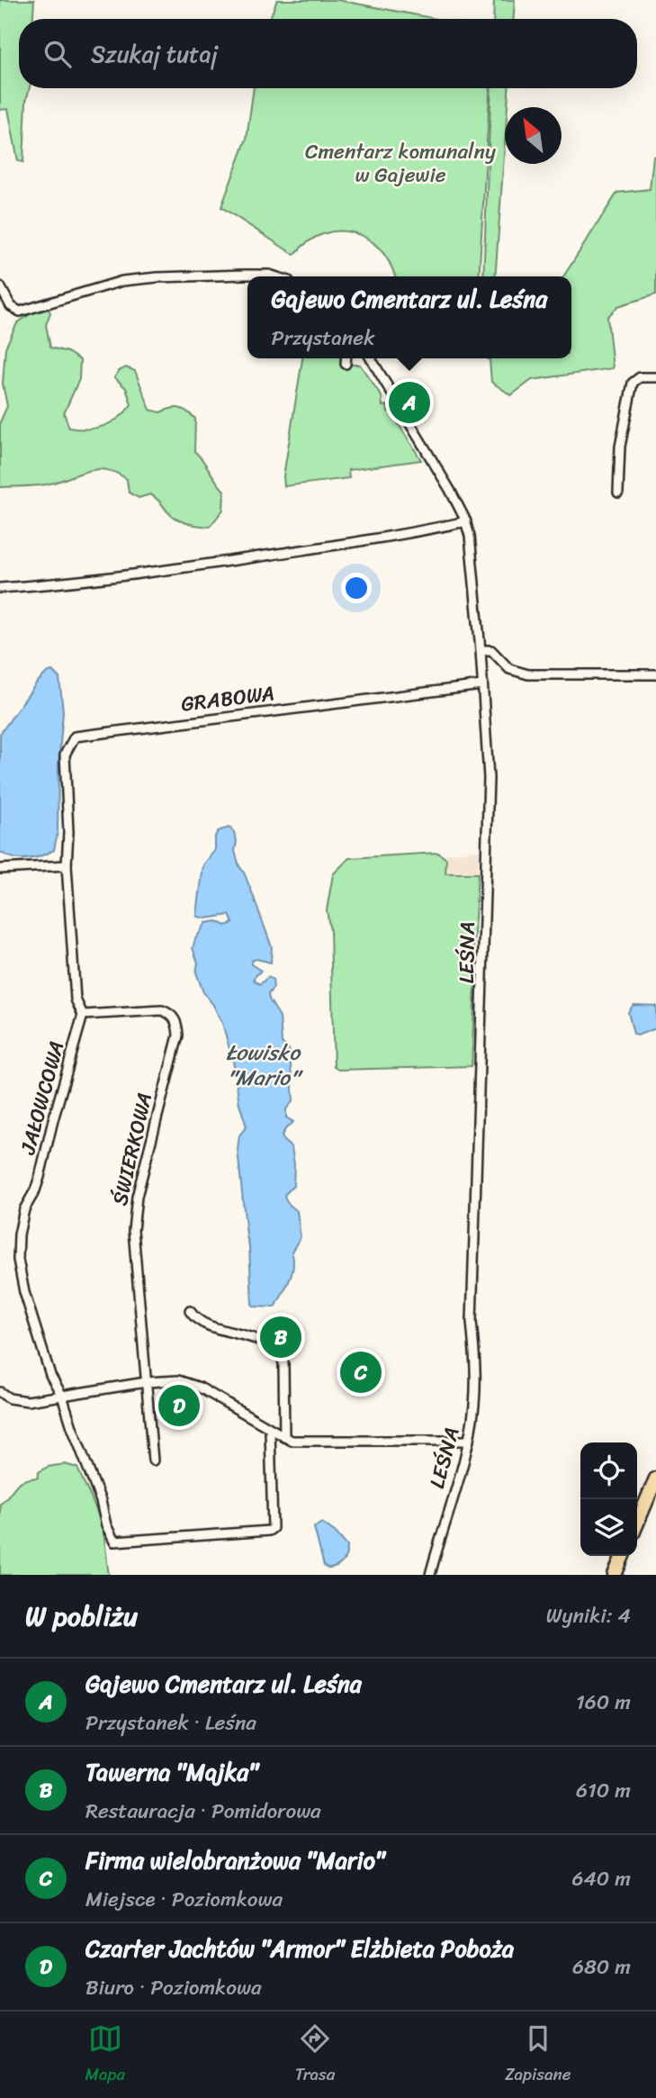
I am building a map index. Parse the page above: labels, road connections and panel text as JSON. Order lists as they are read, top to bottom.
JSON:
{
  "streets": {
    "street": [
      "GRABOWA",
      "LEŚNA",
      "JAŁOWCOWA",
      "ŚWIERKOWA"
    ]
  },
  "crossings": [
    ["GRABOWA", "LEŚNA"],
    ["GRABOWA", "JAŁOWCOWA"],
    ["JAŁOWCOWA", "ŚWIERKOWA"]
  ],
  "water": ["Łowisko \"Mario\""],
  "parks": ["Cmentarz komunalny w Gajewie"],
  "north": "top left",
  "page": {
    "search": "Szukaj tutaj",
    "popup": ["Gajewo Cmentarz ul. Leśna", "Przystanek"],
    "pins": [
      "A",
      "B",
      "C",
      "D"
    ],
    "heading": ["W pobliżu", "Wyniki: 4"],
    "list": [
      {
        "mark": "A",
        "name": "Gajewo Cmentarz ul. Leśna",
        "note": "Przystanek · Leśna",
        "value": "160 m"
      },
      {
        "mark": "B",
        "name": "Tawerna \"Majka\"",
        "note": "Restauracja · Pomidorowa",
        "value": "610 m"
      },
      {
        "mark": "C",
        "name": "Firma wielobranżowa \"Mario\"",
        "note": "Miejsce · Poziomkowa",
        "value": "640 m"
      },
      {
        "mark": "D",
        "name": "Czarter Jachtów \"Armor\" Elżbieta Poboża",
        "note": "Biuro · Poziomkowa",
        "value": "680 m"
      }
    ],
    "nav": ["Mapa", "Trasa", "Zapisane"]
  }
}
